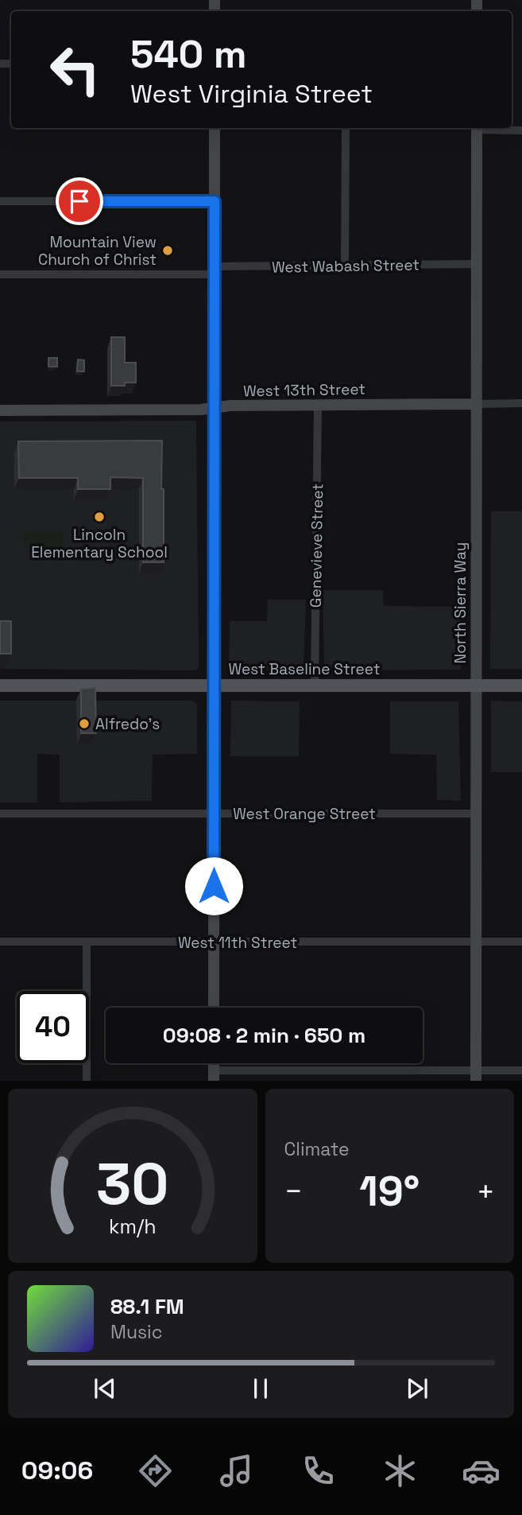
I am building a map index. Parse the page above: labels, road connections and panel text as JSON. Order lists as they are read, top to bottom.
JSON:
{
  "streets": {
    "main road": ["West Baseline Street"],
    "street": [
      "West Wabash Street",
      "West 13th Street",
      "Genevieve Street",
      "North Sierra Way",
      "West Orange Street",
      "West 11th Street"
    ]
  },
  "crossings": [
    ["West Wabash Street", "North Sierra Way"],
    ["West 13th Street", "Genevieve Street"],
    ["West 13th Street", "North Sierra Way"],
    ["Genevieve Street", "West Baseline Street"],
    ["North Sierra Way", "West Baseline Street"],
    ["North Sierra Way", "West Orange Street"],
    ["North Sierra Way", "West 11th Street"]
  ],
  "places": ["Mountain View Church of Christ", "Lincoln Elementary School", "Alfredo's"],
  "page": {
    "turn": ["540 m", "West Virginia Street"],
    "limit": "40",
    "trip": "09:08 · 2 min · 650 m",
    "tile": "Climate",
    "heat": ["−", "19°", "+"],
    "song": ["88.1 FM", "Music"],
    "tabs": "09:06",
    "gauge": ["30", "km/h"]
  }
}
